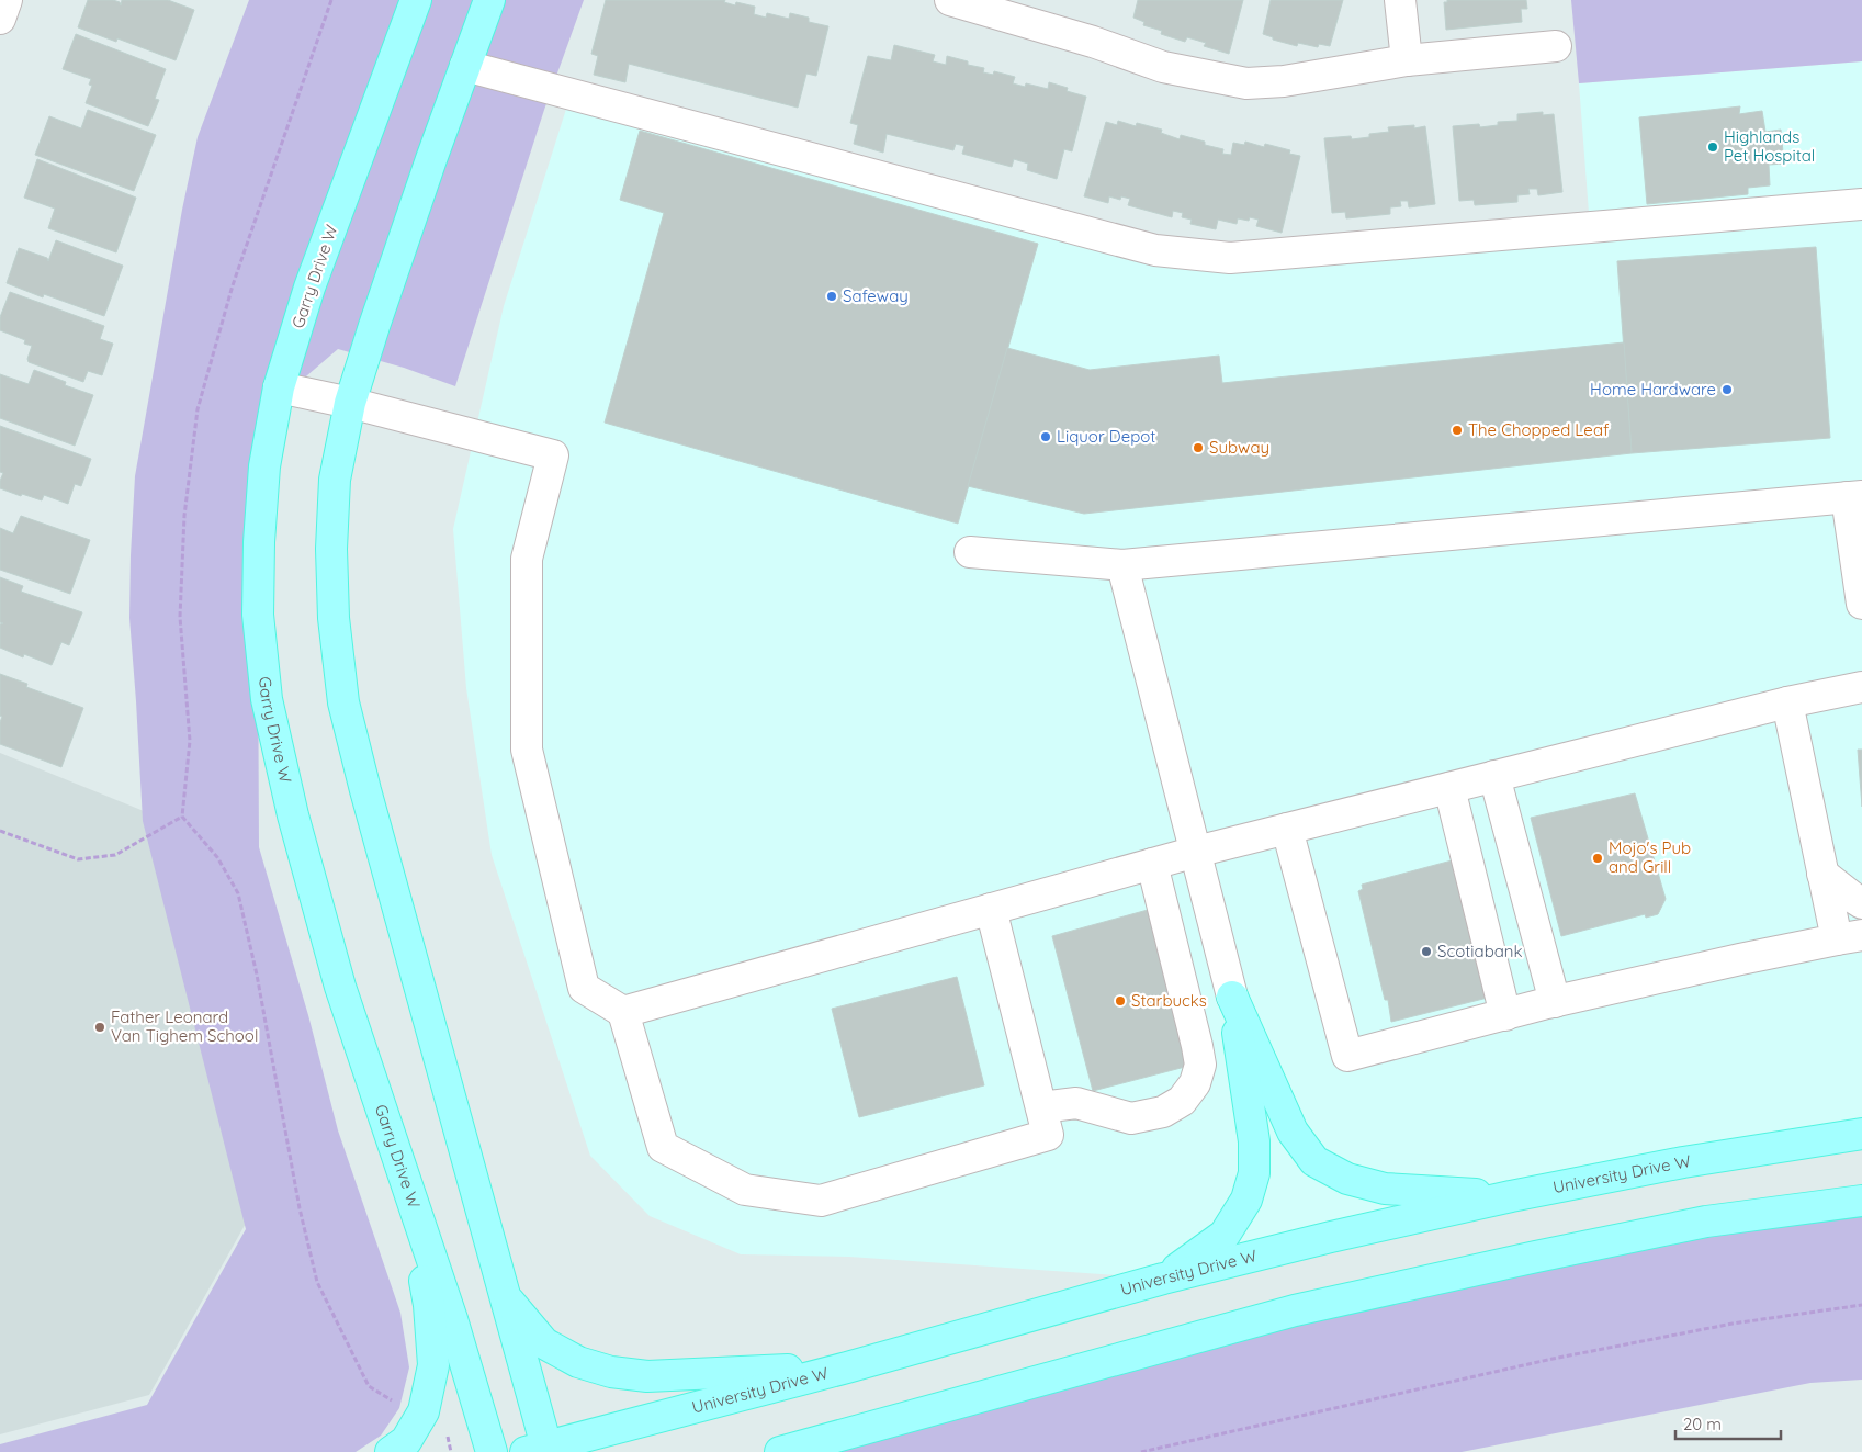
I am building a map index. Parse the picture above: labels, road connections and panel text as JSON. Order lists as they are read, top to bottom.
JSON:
{
  "streets": {
    "main road": ["Garry Drive W", "University Drive W"]
  },
  "places": [
    "Highlands Pet Hospital",
    "Safeway",
    "Home Hardware",
    "The Chopped Leaf",
    "Liquor Depot",
    "Subway",
    "Mojo's Pub and Grill",
    "Scotiabank",
    "Starbucks",
    "Father Leonard Van Tighem School"
  ],
  "scale_bar": "20 m"
}
